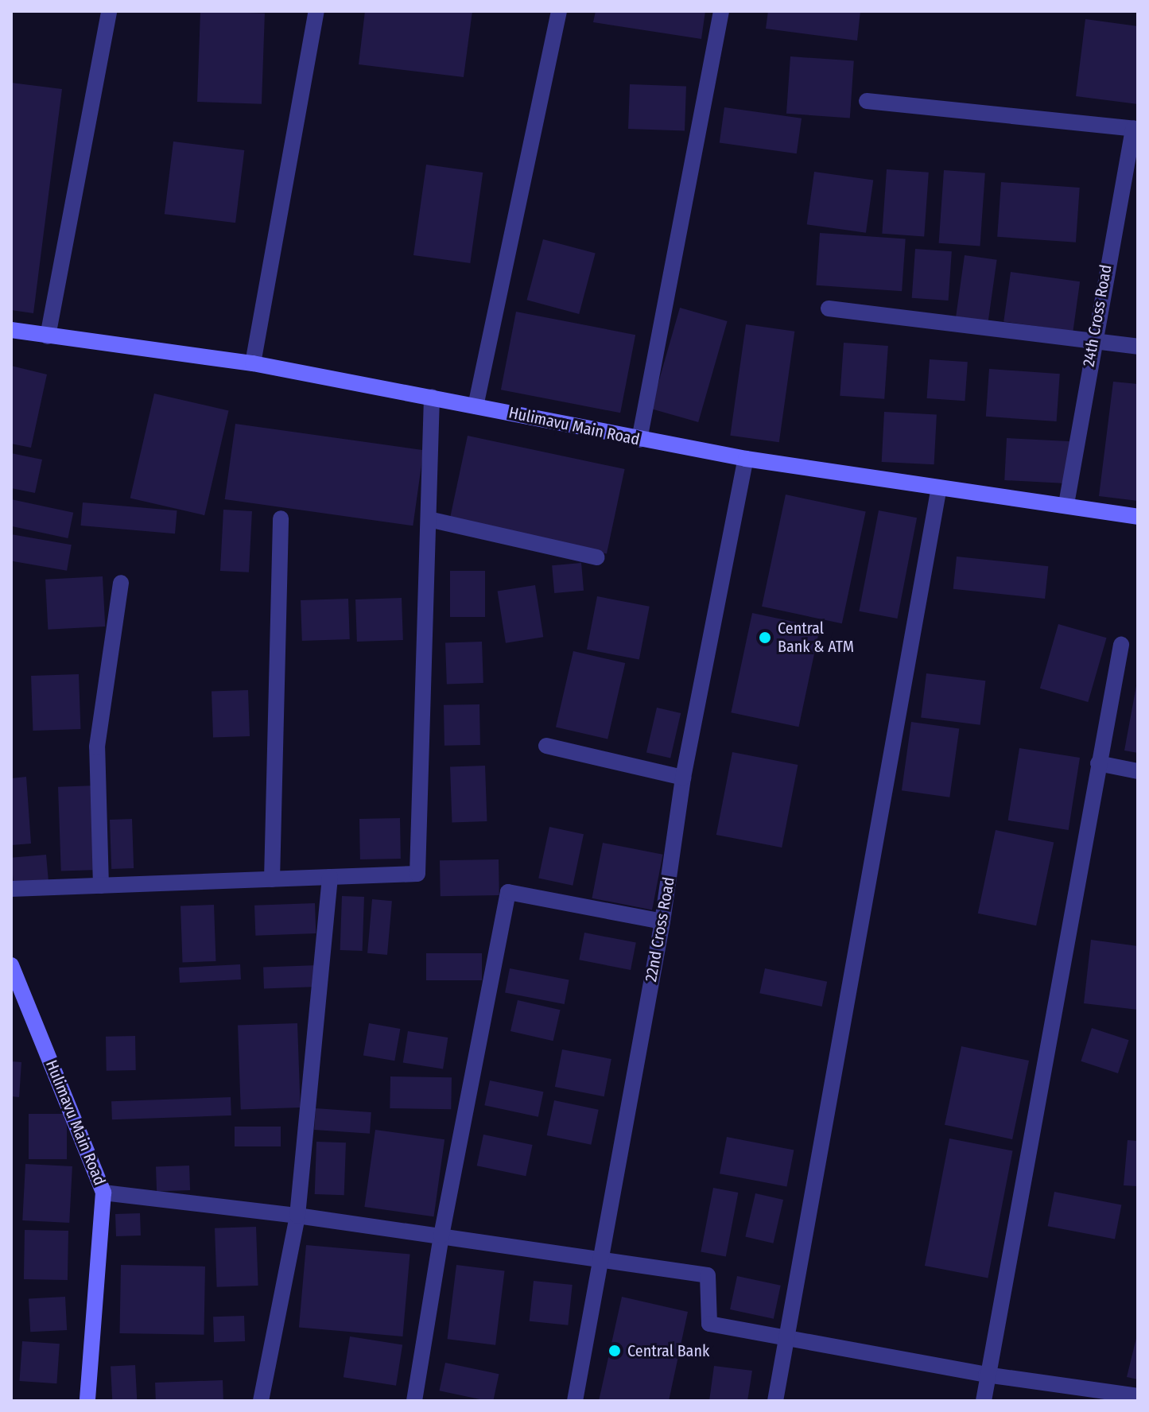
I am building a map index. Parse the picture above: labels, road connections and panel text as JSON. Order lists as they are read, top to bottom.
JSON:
{
  "streets": {
    "street": ["24th Cross Road", "Hulimavu Main Road", "22nd Cross Road"]
  },
  "crossings": [
    ["24th Cross Road", "Hulimavu Main Road"],
    ["Hulimavu Main Road", "22nd Cross Road"]
  ],
  "places": ["Central Bank & ATM", "Central Bank"]
}
